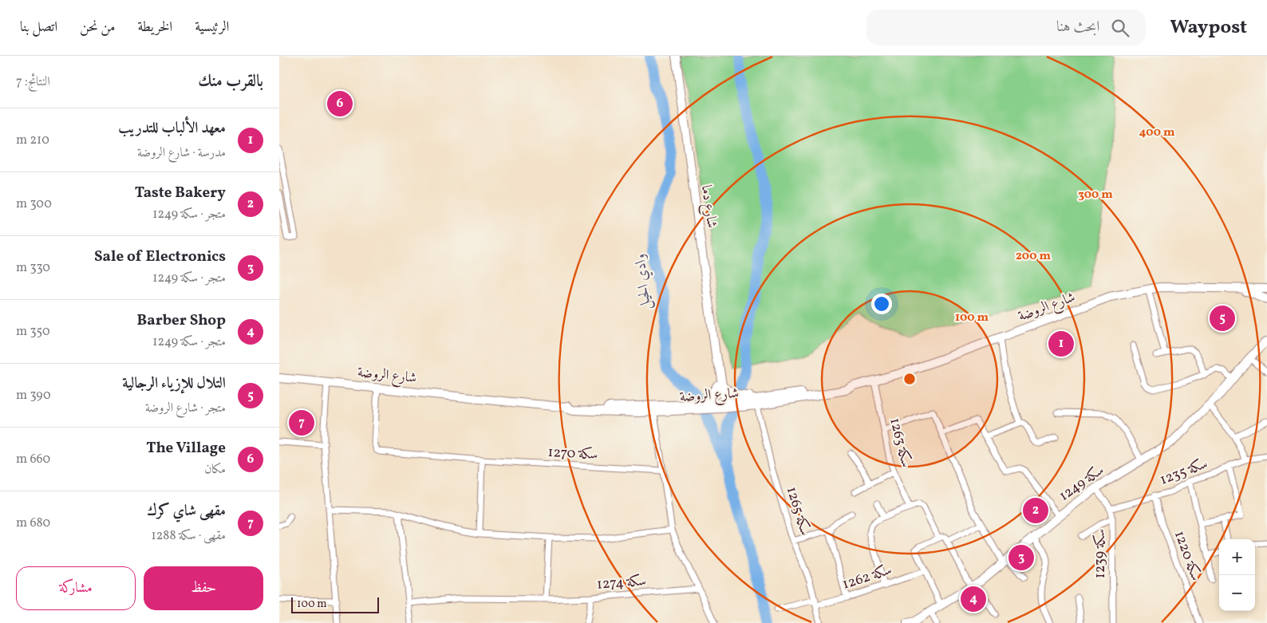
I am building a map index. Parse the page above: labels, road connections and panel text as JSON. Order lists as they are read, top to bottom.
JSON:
{
  "streets": {
    "main road": ["شارع دما", "شارع الروضة", "سكة 1249"],
    "street": [
      "سكة 1263",
      "سكة 1270",
      "سكة 1235",
      "سكة 1265",
      "سكة 1239",
      "سكة 1220",
      "سكة 1262",
      "سكة 1274"
    ]
  },
  "crossings": [
    ["شارع دما", "شارع الروضة"],
    ["شارع الروضة", "سكة 1263"],
    ["شارع الروضة", "سكة 1270"],
    ["شارع الروضة", "سكة 1265"],
    ["سكة 1235", "سكة 1239"],
    ["سكة 1235", "سكة 1220"],
    ["سكة 1249", "سكة 1239"],
    ["سكة 1265", "سكة 1262"]
  ],
  "water": ["وادي الحيل"],
  "scale_bar": "100 m",
  "page": {
    "header": "Waypost",
    "search": "ابحث هنا",
    "nav": [
      "الرئيسية",
      "الخريطة",
      "من نحن",
      "اتصل بنا"
    ],
    "heading": ["بالقرب منك", "النتائج: 7"],
    "pins": [
      "6",
      "5",
      "1",
      "7",
      "2",
      "3",
      "4"
    ],
    "list": [
      {
        "mark": "1",
        "name": "معهد الألباب للتدريب",
        "note": "مدرسة · شارع الروضة",
        "value": "210 m"
      },
      {
        "mark": "2",
        "name": "Taste Bakery",
        "note": "متجر · سكة 1249",
        "value": "300 m"
      },
      {
        "mark": "3",
        "name": "Sale of Electronics",
        "note": "متجر · سكة 1249",
        "value": "330 m"
      },
      {
        "mark": "4",
        "name": "Barber Shop",
        "note": "متجر · سكة 1249",
        "value": "350 m"
      },
      {
        "mark": "5",
        "name": "التلال للإزياء الرجالية",
        "note": "متجر · شارع الروضة",
        "value": "390 m"
      },
      {
        "mark": "6",
        "name": "The Village",
        "note": "مكان",
        "value": "660 m"
      },
      {
        "mark": "7",
        "name": "مقهى شاي كرك",
        "note": "مقهى · سكة 1288",
        "value": "680 m"
      }
    ],
    "map_buttons": ["+", "−"],
    "buttons": ["حفظ", "مشاركة"],
    "scale": "100 m"
  },
  "rings": [
    "400 m",
    "300 m",
    "200 m",
    "100 m"
  ]
}
